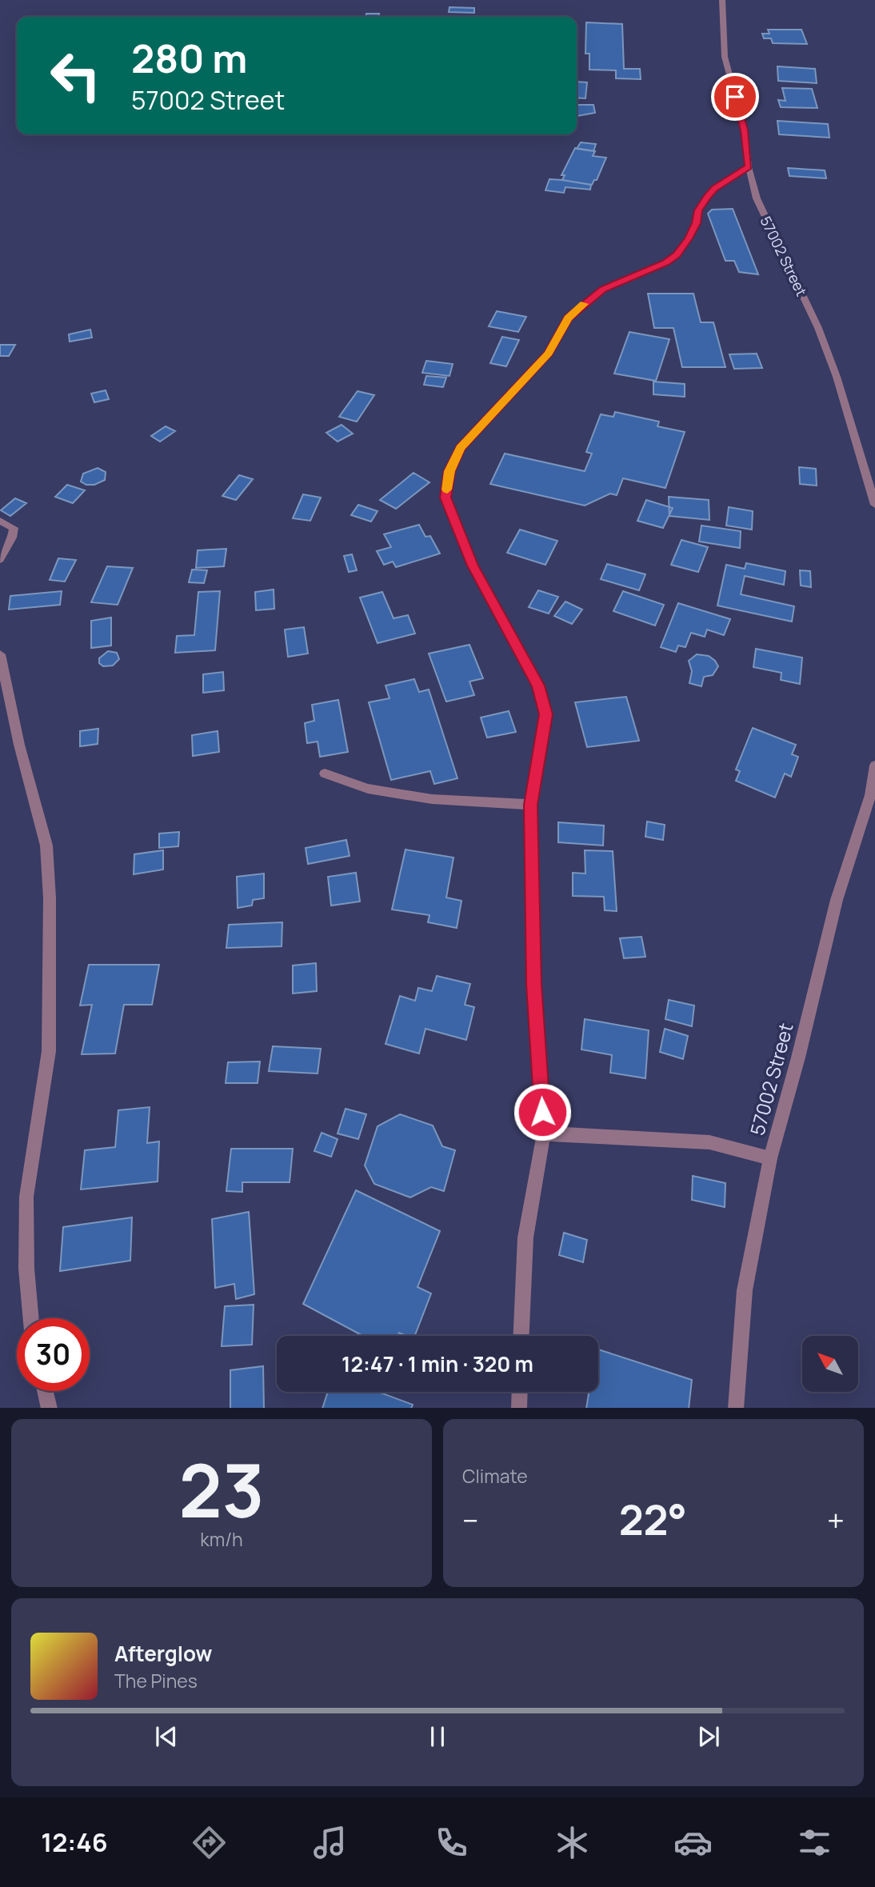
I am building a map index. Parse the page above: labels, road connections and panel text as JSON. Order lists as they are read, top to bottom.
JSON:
{
  "streets": {
    "street": ["57002 Street"]
  },
  "north": "top left",
  "page": {
    "turn": ["280 m", "57002 Street"],
    "limit": "30",
    "trip": "12:47 · 1 min · 320 m",
    "tile": [
      ["23", "km/h"],
      "Climate"
    ],
    "heat": ["−", "22°", "+"],
    "song": ["Afterglow", "The Pines"],
    "tabs": "12:46"
  }
}
